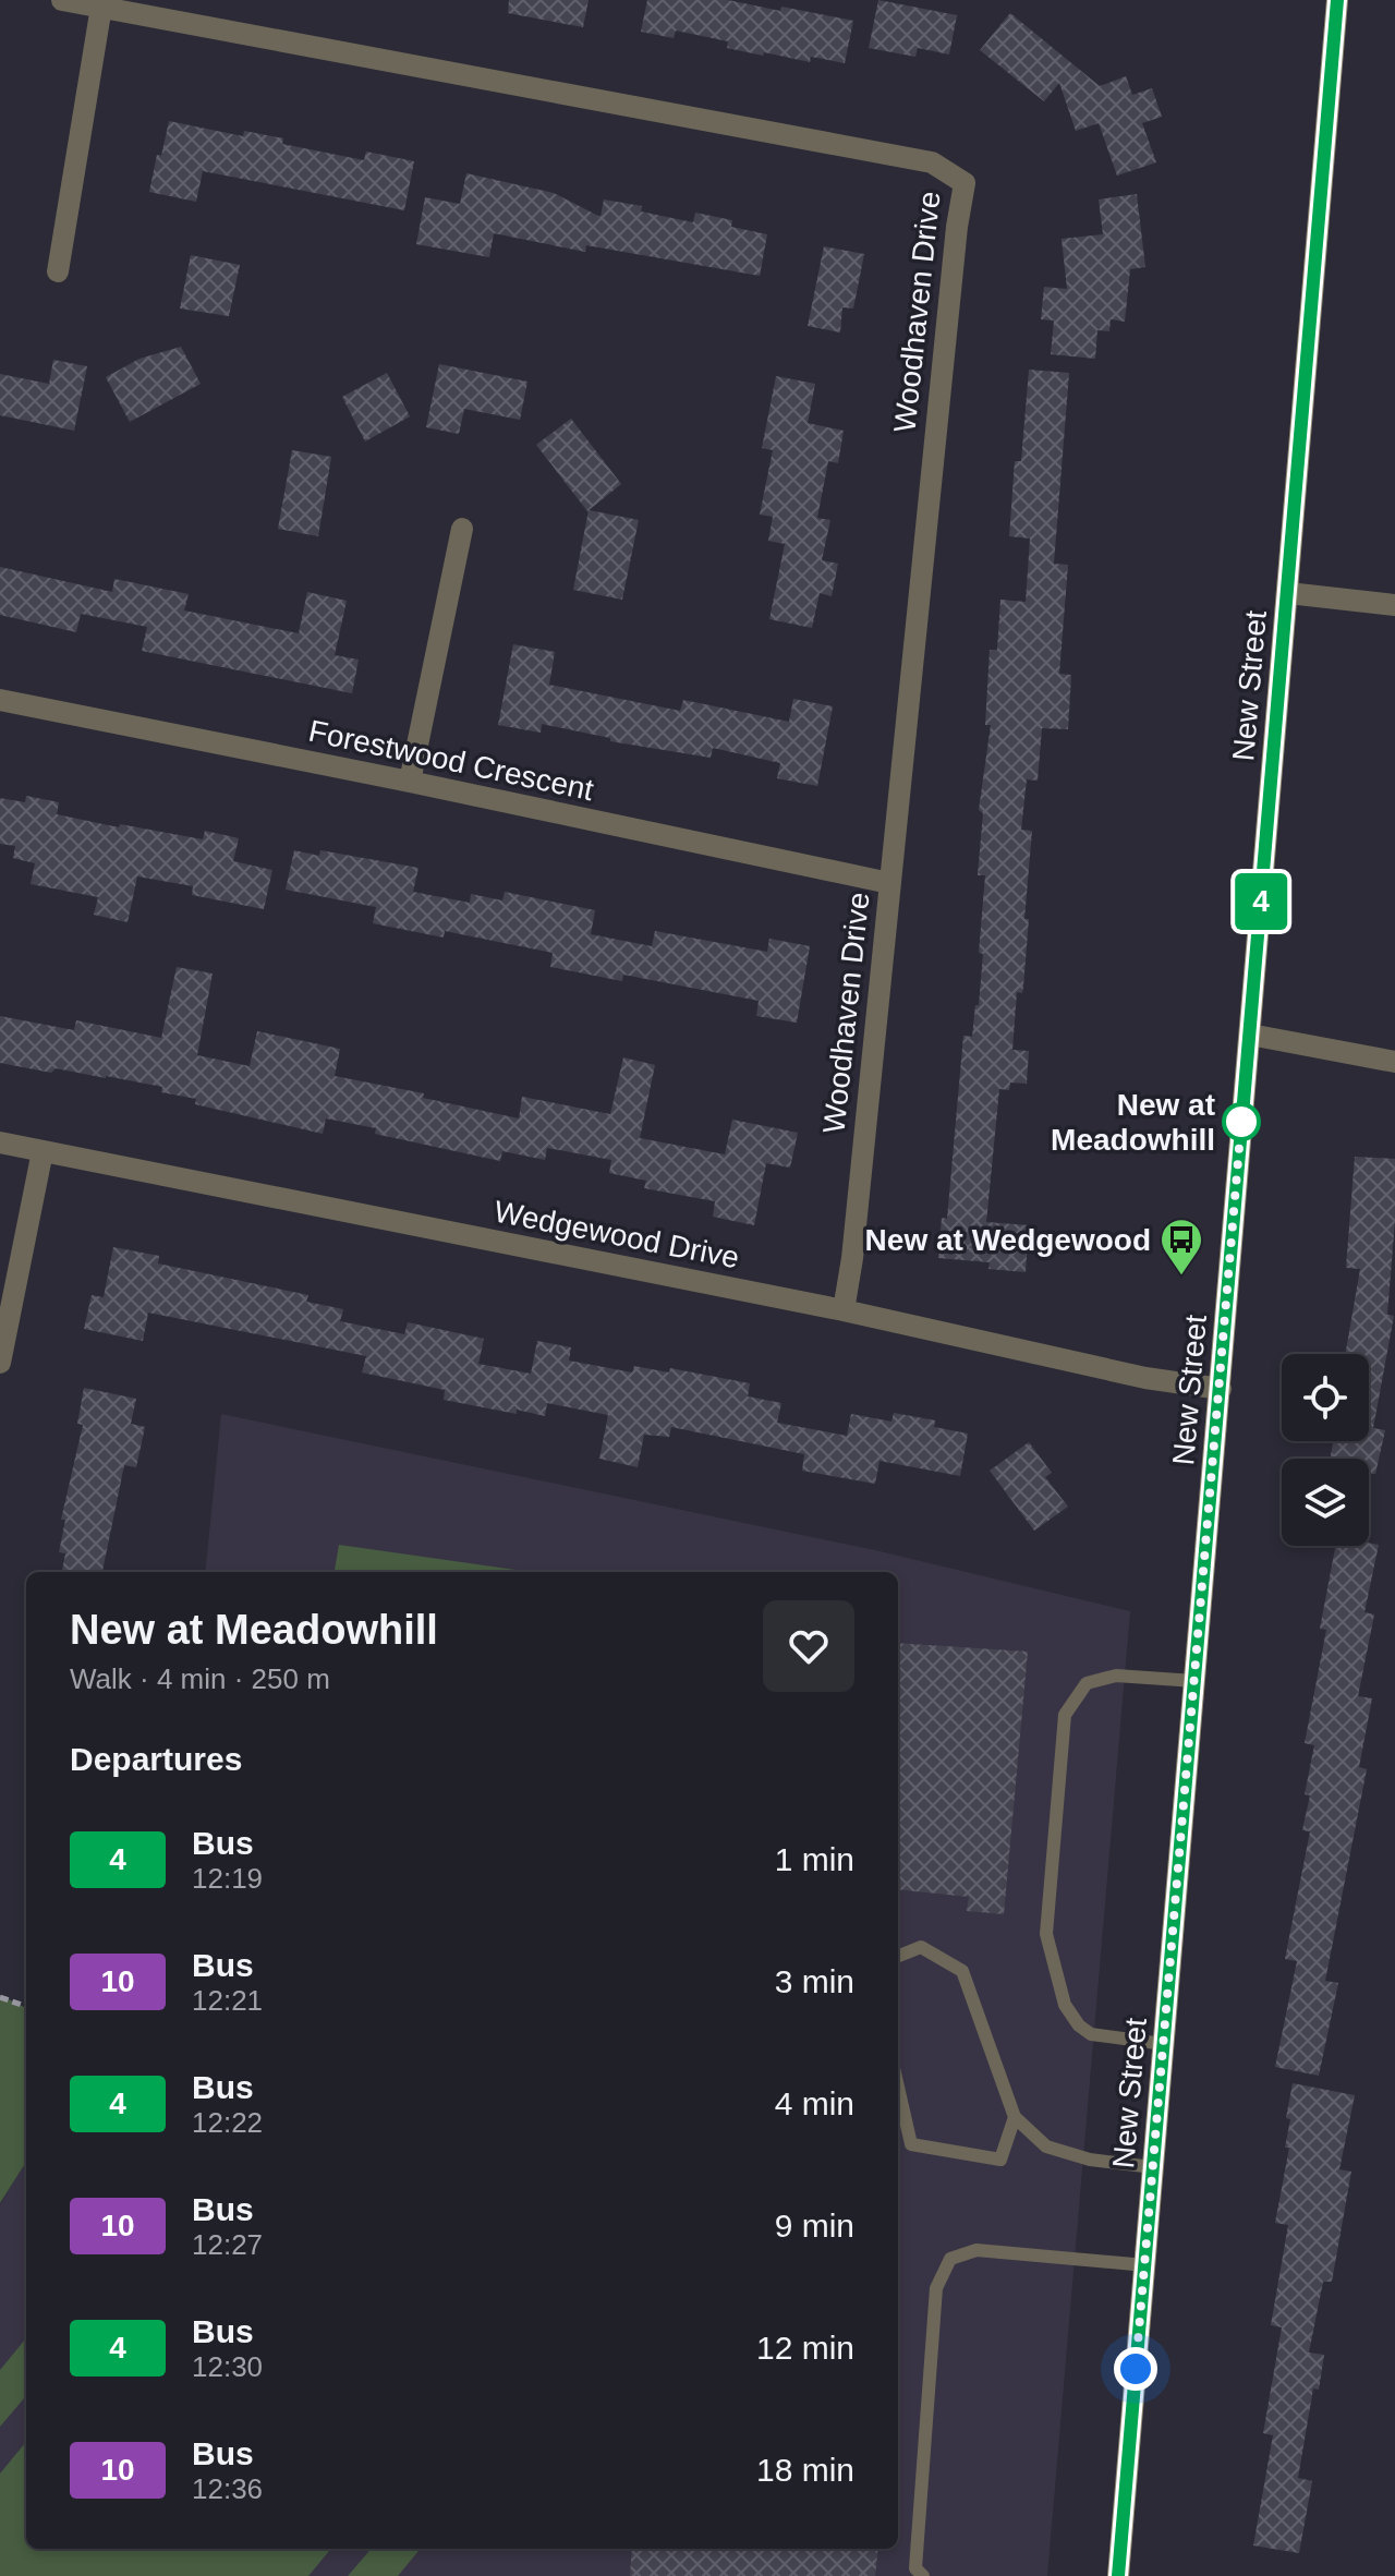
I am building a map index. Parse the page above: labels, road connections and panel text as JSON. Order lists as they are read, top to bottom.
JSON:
{
  "streets": {
    "main road": ["New Street"],
    "street": ["Woodhaven Drive", "Forestwood Crescent", "Wedgewood Drive"]
  },
  "crossings": [
    ["Woodhaven Drive", "Forestwood Crescent"],
    ["Woodhaven Drive", "Wedgewood Drive"],
    ["New Street", "Wedgewood Drive"]
  ],
  "places": {
    "other": ["New at Meadowhill"],
    "bus stop": ["New at Wedgewood"]
  },
  "lines": ["bus line 4"],
  "page": {
    "on_map": "4",
    "heading": [
      ["New at Meadowhill", "Walk · 4 min · 250 m"],
      "Departures"
    ],
    "list": [
      {
        "mark": "4",
        "name": "Bus",
        "note": "12:19",
        "value": "1 min"
      },
      {
        "mark": "10",
        "name": "Bus",
        "note": "12:21",
        "value": "3 min"
      },
      {
        "mark": "4",
        "name": "Bus",
        "note": "12:22",
        "value": "4 min"
      },
      {
        "mark": "10",
        "name": "Bus",
        "note": "12:27",
        "value": "9 min"
      },
      {
        "mark": "4",
        "name": "Bus",
        "note": "12:30",
        "value": "12 min"
      },
      {
        "mark": "10",
        "name": "Bus",
        "note": "12:36",
        "value": "18 min"
      }
    ]
  }
}
